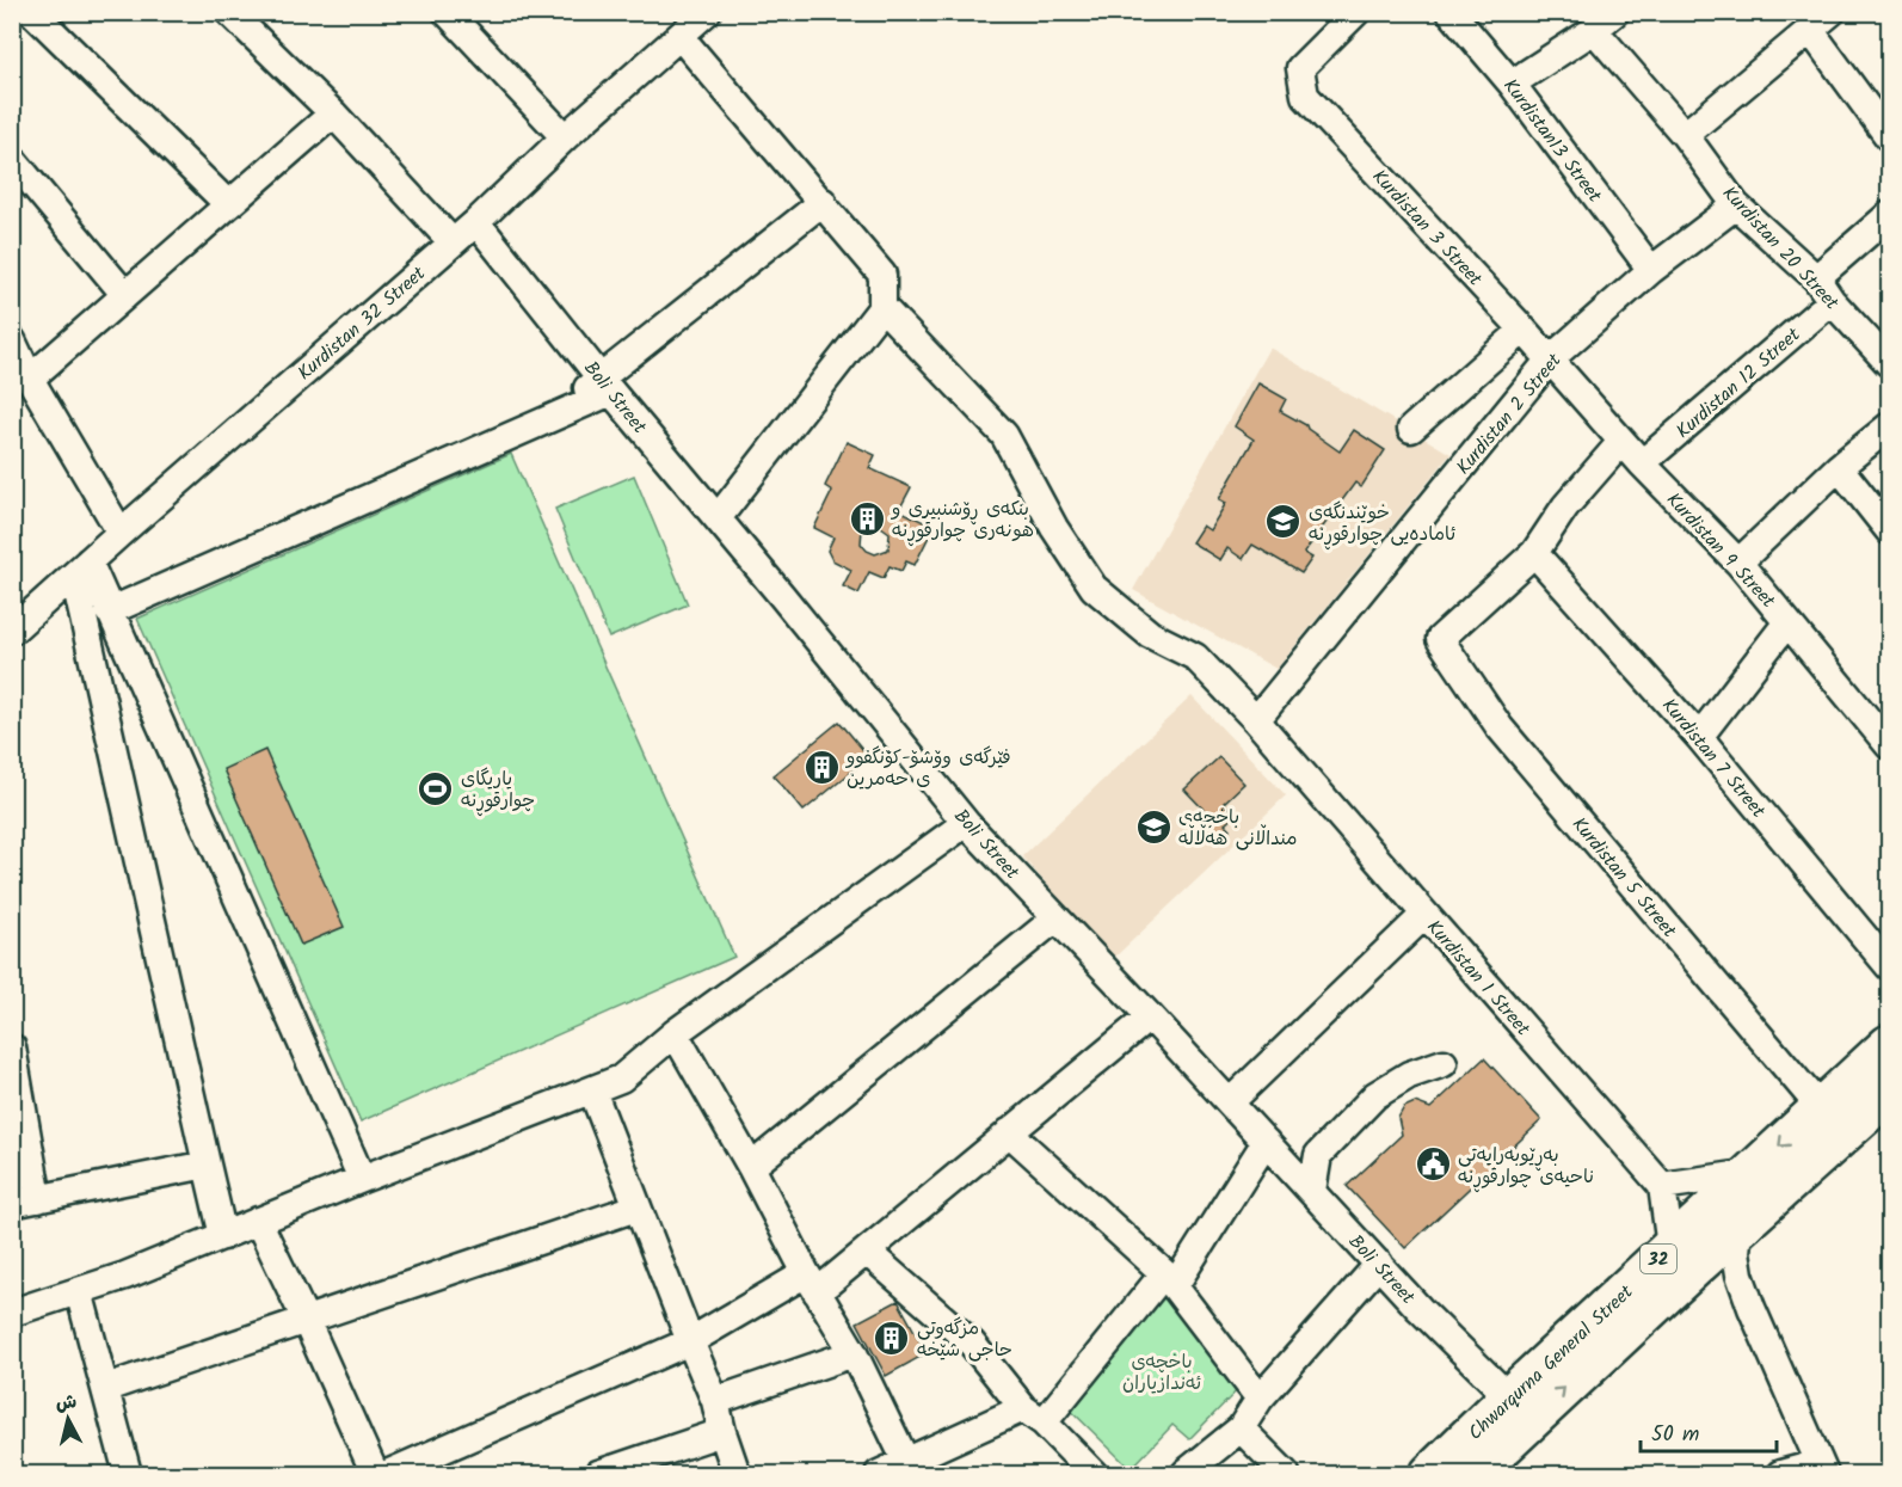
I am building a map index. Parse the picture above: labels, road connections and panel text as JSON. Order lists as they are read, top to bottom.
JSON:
{
  "streets": {
    "highway": ["32", "Chwarqurna General Street"],
    "street": [
      "Kurdistan13 Street",
      "Kurdistan 3 Street",
      "Kurdistan 20 Street",
      "Kurdistan 32 Street",
      "Kurdistan 12 Street",
      "Boli Street",
      "Kurdistan 2 Street",
      "Kurdistan 9 Street",
      "Kurdistan 7 Street",
      "Kurdistan 5 Street",
      "Kurdistan 1 Street"
    ]
  },
  "crossings": [
    ["Kurdistan13 Street", "Kurdistan 2 Street"],
    ["Kurdistan 3 Street", "Kurdistan 2 Street"],
    ["Kurdistan 3 Street", "Kurdistan 9 Street"],
    ["Kurdistan 20 Street", "Kurdistan 12 Street"],
    ["Kurdistan 20 Street", "Kurdistan 2 Street"],
    ["Kurdistan 32 Street", "Boli Street"],
    ["Kurdistan 12 Street", "Kurdistan 9 Street"],
    ["Boli Street", "Chwarqurna General Street"],
    ["Kurdistan 2 Street", "Kurdistan 9 Street"],
    ["Kurdistan 2 Street", "Kurdistan 1 Street"],
    ["Kurdistan 7 Street", "Kurdistan 5 Street"],
    ["Kurdistan 5 Street", "Chwarqurna General Street"]
  ],
  "parks": ["باخچەی ئەندازیاران"],
  "places": {
    "building": ["بنکەی ڕۆشنبیری و هونەری چوارقوڕنە", "فێرگەی وۆشۆ-کۆنگفوو ی حەمرین", "مزگەوتی حاجی شێخە"],
    "school or university": ["خوێندنگەی ئامادەیی چوارقوڕنە", "باخچەی منداڵانی هەڵاڵە"],
    "sports": ["یاریگای چوارقوڕنە"],
    "public building": ["بەڕێوبەرایەتی ناحیەی چوارقوڕنە"]
  },
  "scale_bar": "50 m",
  "north": "top"
}
